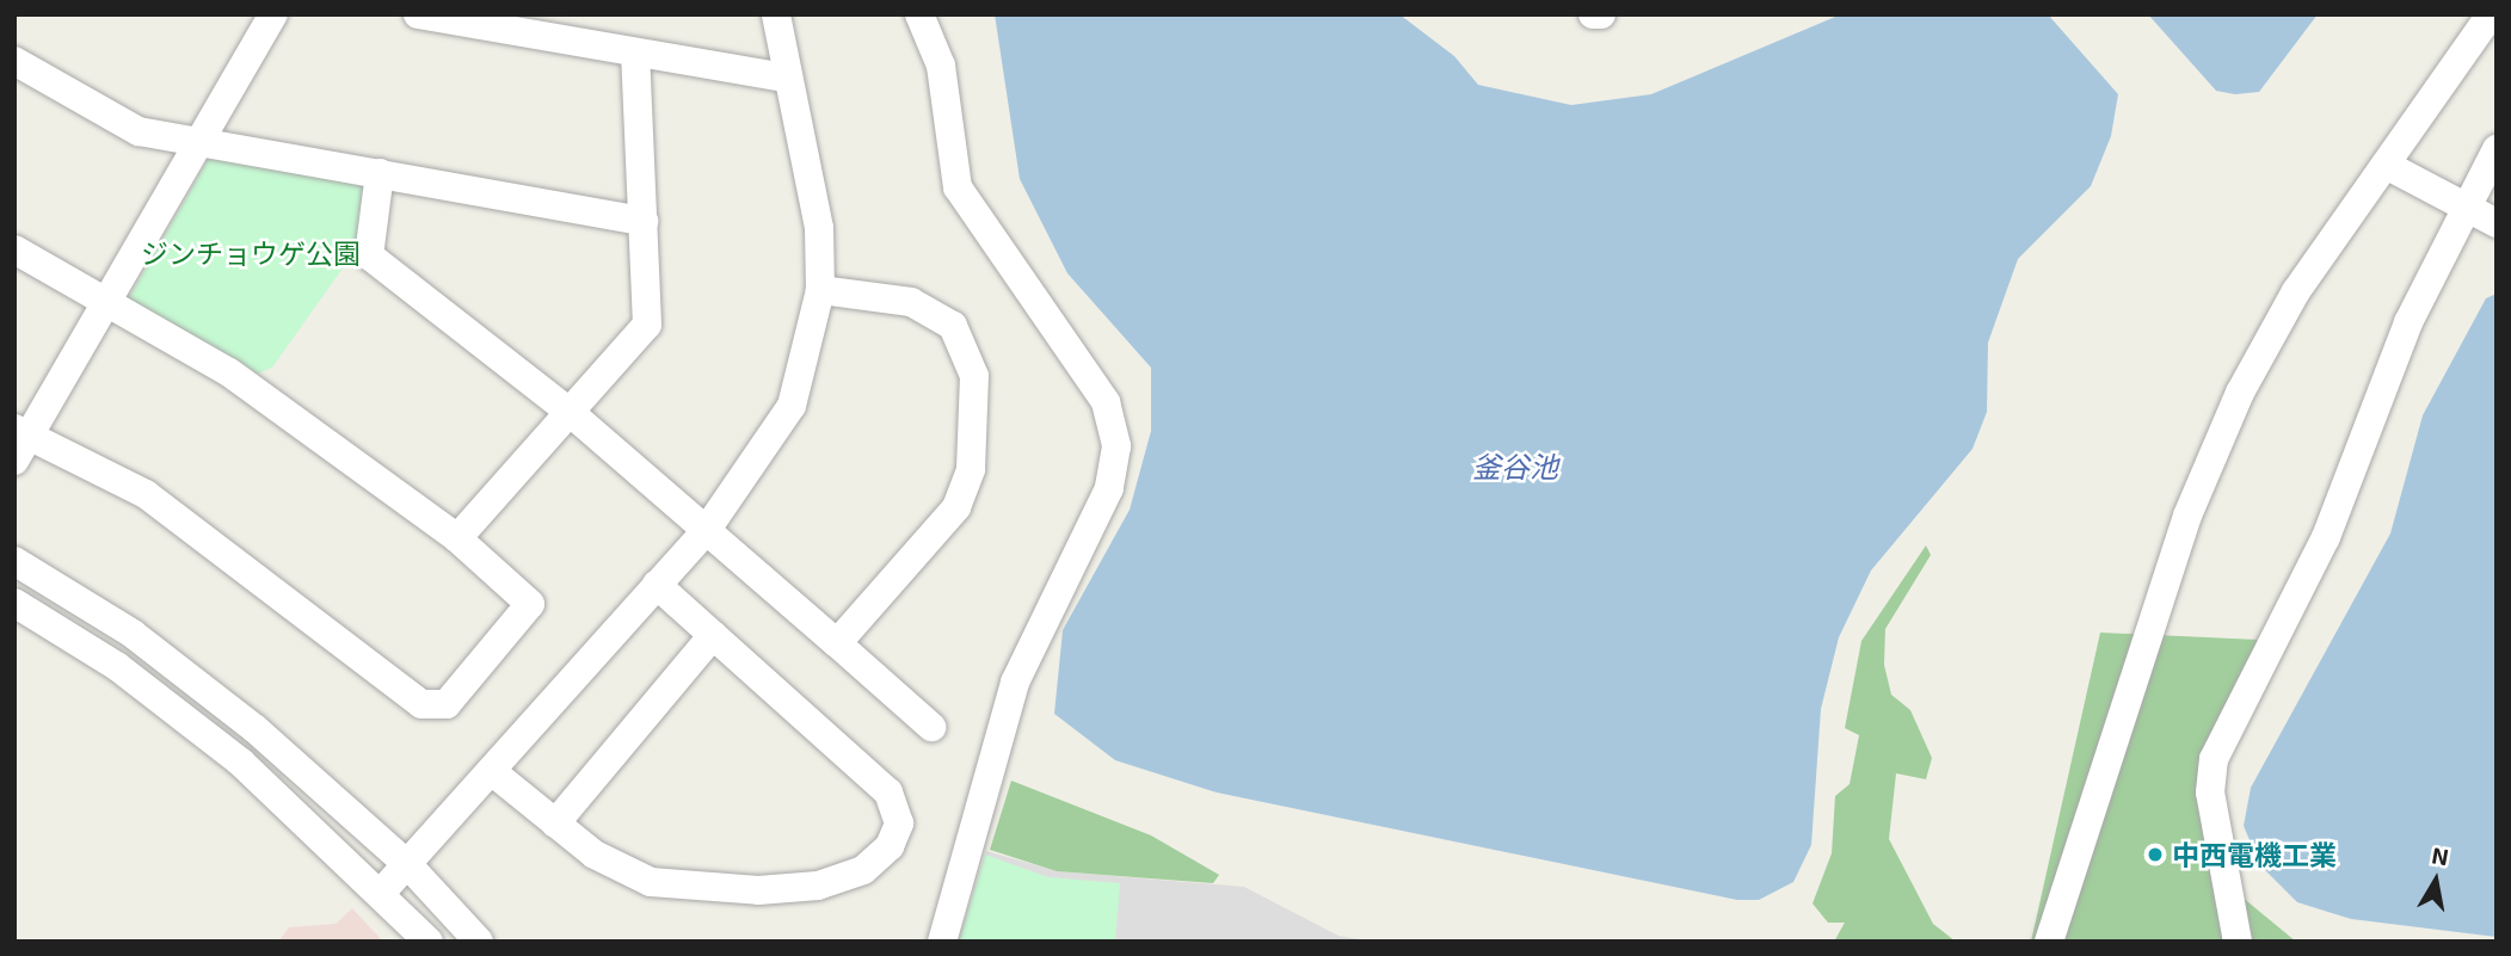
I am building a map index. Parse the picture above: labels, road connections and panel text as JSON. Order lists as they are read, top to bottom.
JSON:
{
  "water": ["釜谷池"],
  "parks": ["ジンチョウゲ公園"],
  "places": ["中西電機工業"],
  "north": "top"
}
